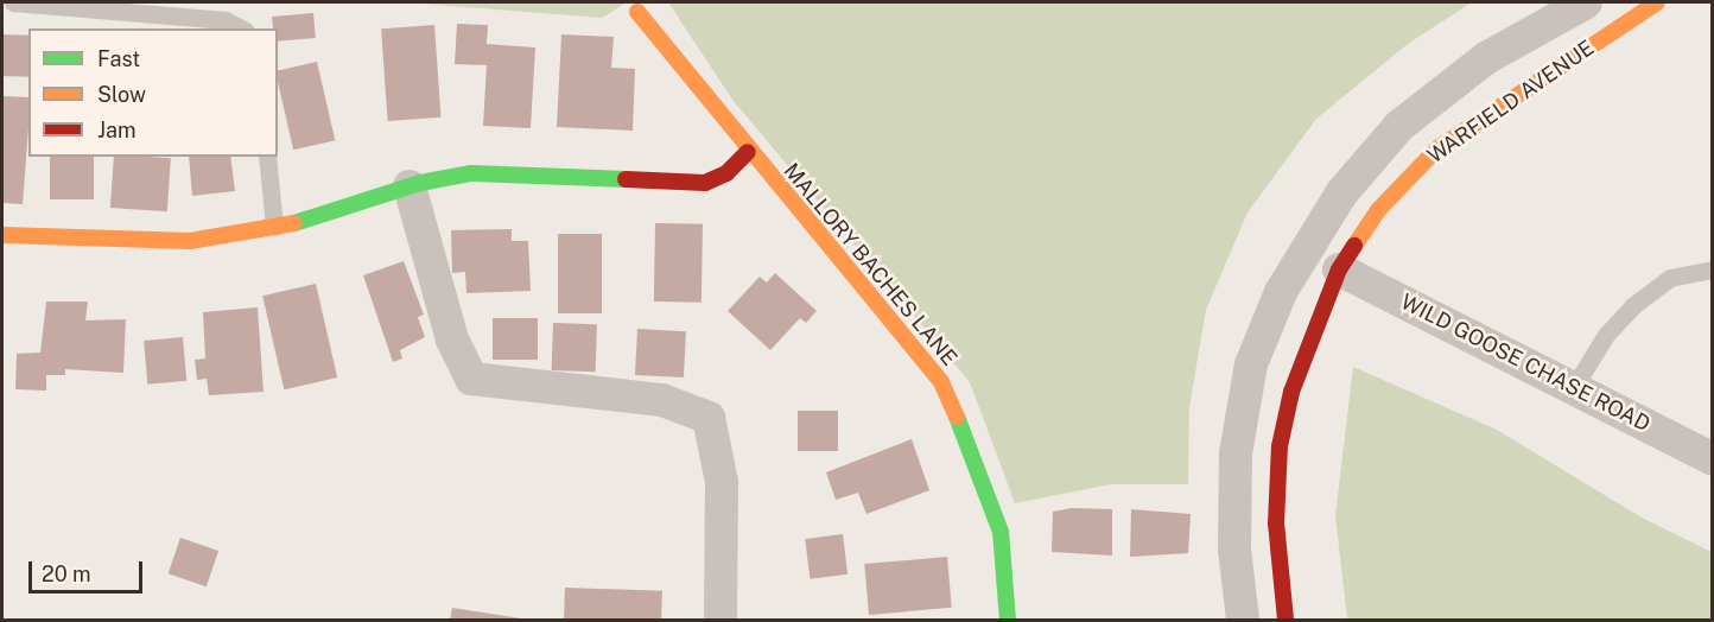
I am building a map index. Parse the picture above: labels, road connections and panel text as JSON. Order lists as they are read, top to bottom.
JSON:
{
  "streets": {
    "street": ["WARFIELD AVENUE", "MALLORY BACHES LANE", "WILD GOOSE CHASE ROAD"]
  },
  "crossings": [
    ["WARFIELD AVENUE", "WILD GOOSE CHASE ROAD"]
  ],
  "legend": ["Fast", "Slow", "Jam"],
  "scale_bar": "20 m"
}
